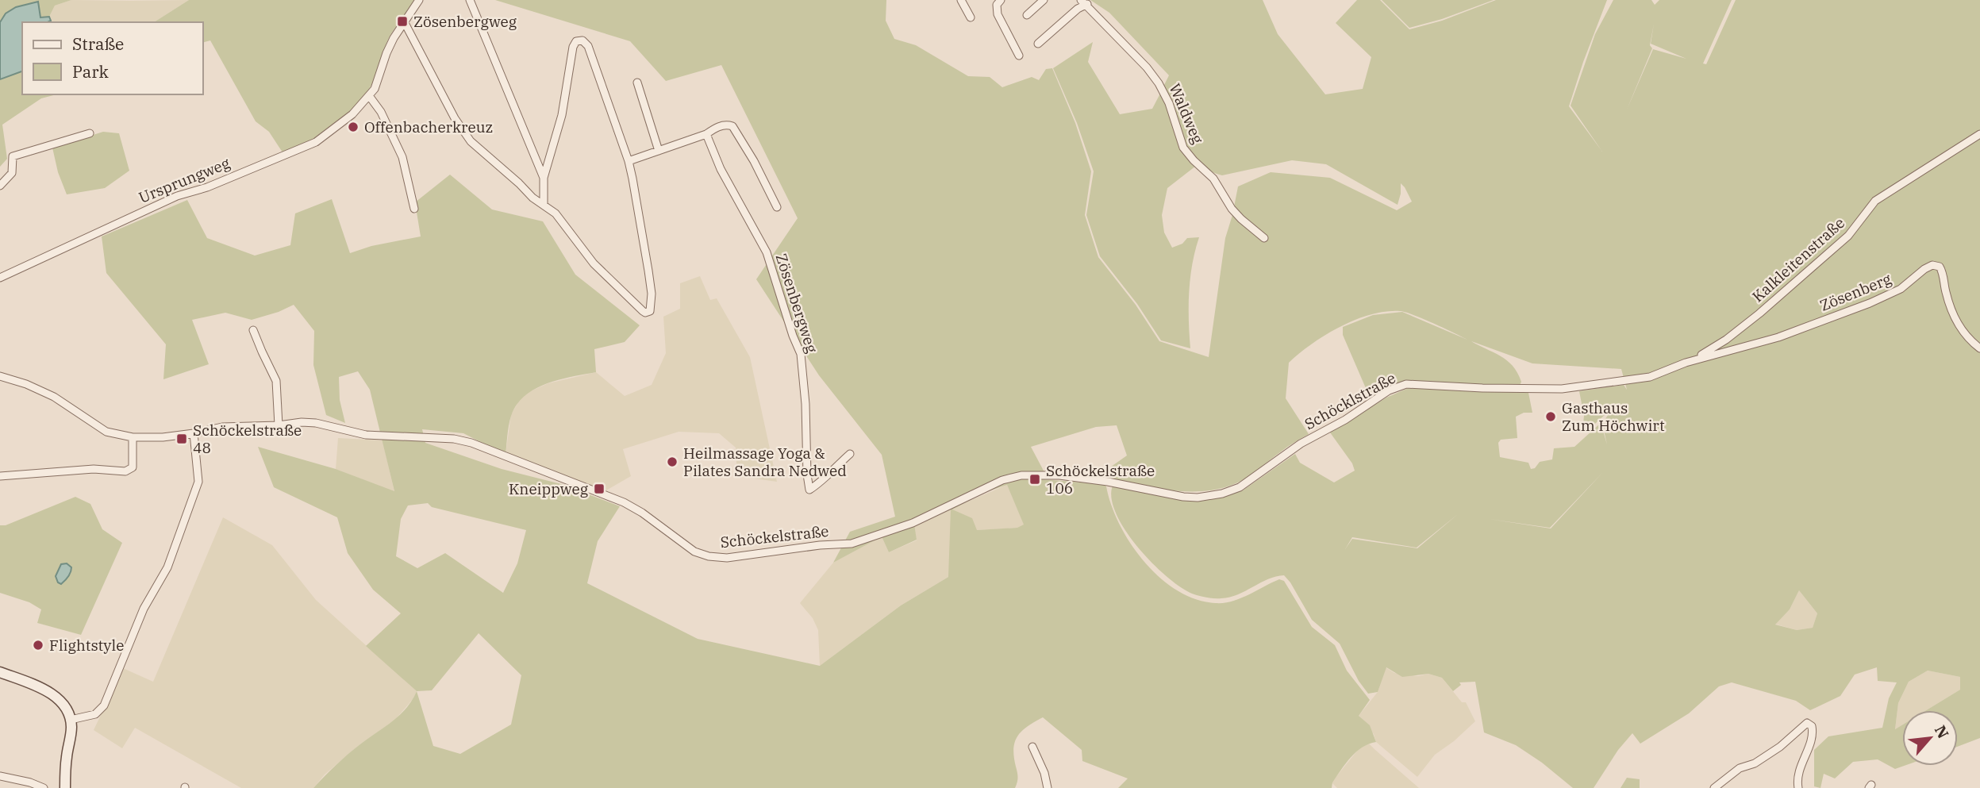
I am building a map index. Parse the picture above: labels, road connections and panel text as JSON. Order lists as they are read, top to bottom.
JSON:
{
  "streets": {
    "street": [
      "Waldweg",
      "Ursprungweg",
      "Kalkleitenstraße",
      "Zösenberg",
      "Zösenbergweg",
      "Schöcklstraße",
      "Schöckelstraße"
    ]
  },
  "crossings": [
    ["Kalkleitenstraße", "Zösenberg"],
    ["Kalkleitenstraße", "Schöcklstraße"],
    ["Zösenberg", "Schöcklstraße"],
    ["Schöcklstraße", "Schöckelstraße"]
  ],
  "places": {
    "transit": [
      "Zösenbergweg",
      "Schöckelstraße 48",
      "Schöckelstraße 106",
      "Kneippweg"
    ],
    "other": [
      "Offenbacherkreuz",
      "Gasthaus Zum Höchwirt",
      "Heilmassage Yoga & Pilates Sandra Nedwed",
      "Flightstyle"
    ]
  },
  "legend": ["Straße", "Park"],
  "north": "top right"
}
